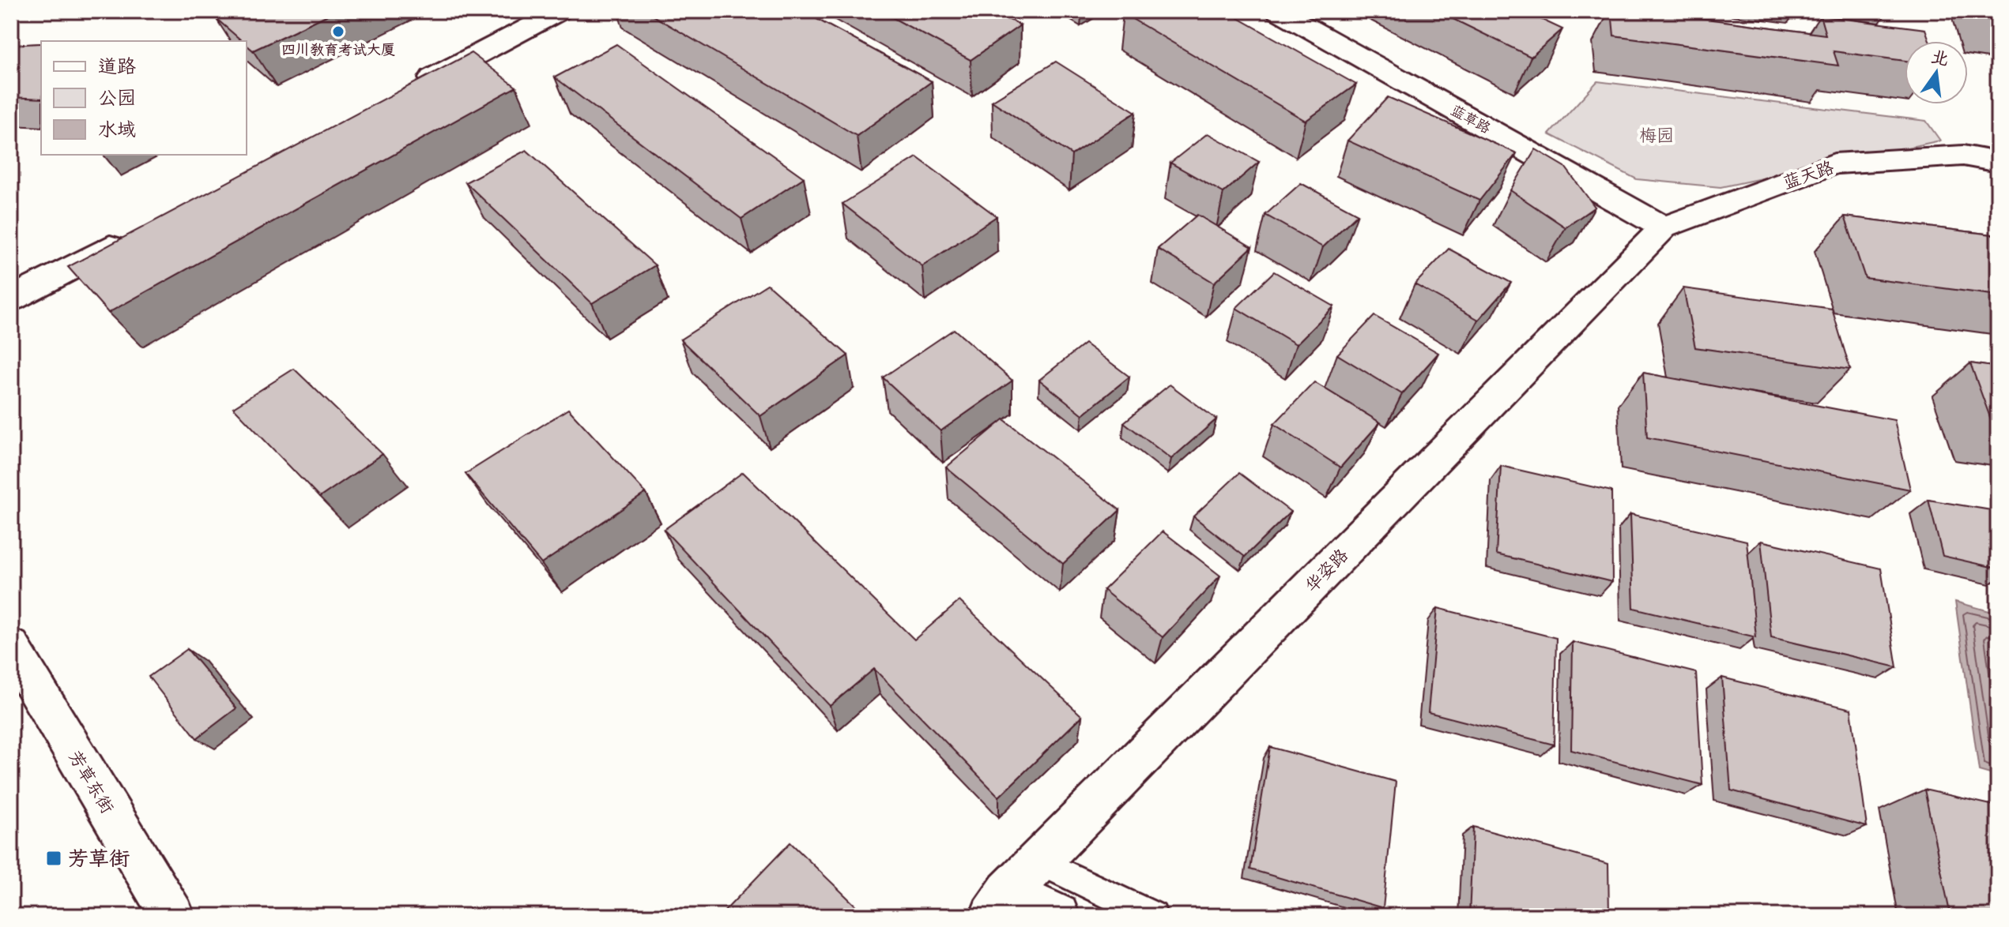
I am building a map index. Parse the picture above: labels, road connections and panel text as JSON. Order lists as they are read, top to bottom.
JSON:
{
  "streets": {
    "street": [
      "蓝草路",
      "蓝天路",
      "华姿路",
      "芳草东街"
    ]
  },
  "crossings": [
    ["蓝草路", "蓝天路"],
    ["蓝草路", "华姿路"],
    ["蓝天路", "华姿路"]
  ],
  "parks": ["梅园"],
  "places": {
    "other": ["四川教育考试大厦"],
    "transit": ["芳草街"]
  },
  "legend": ["道路", "公园", "水域"],
  "north": "top"
}
